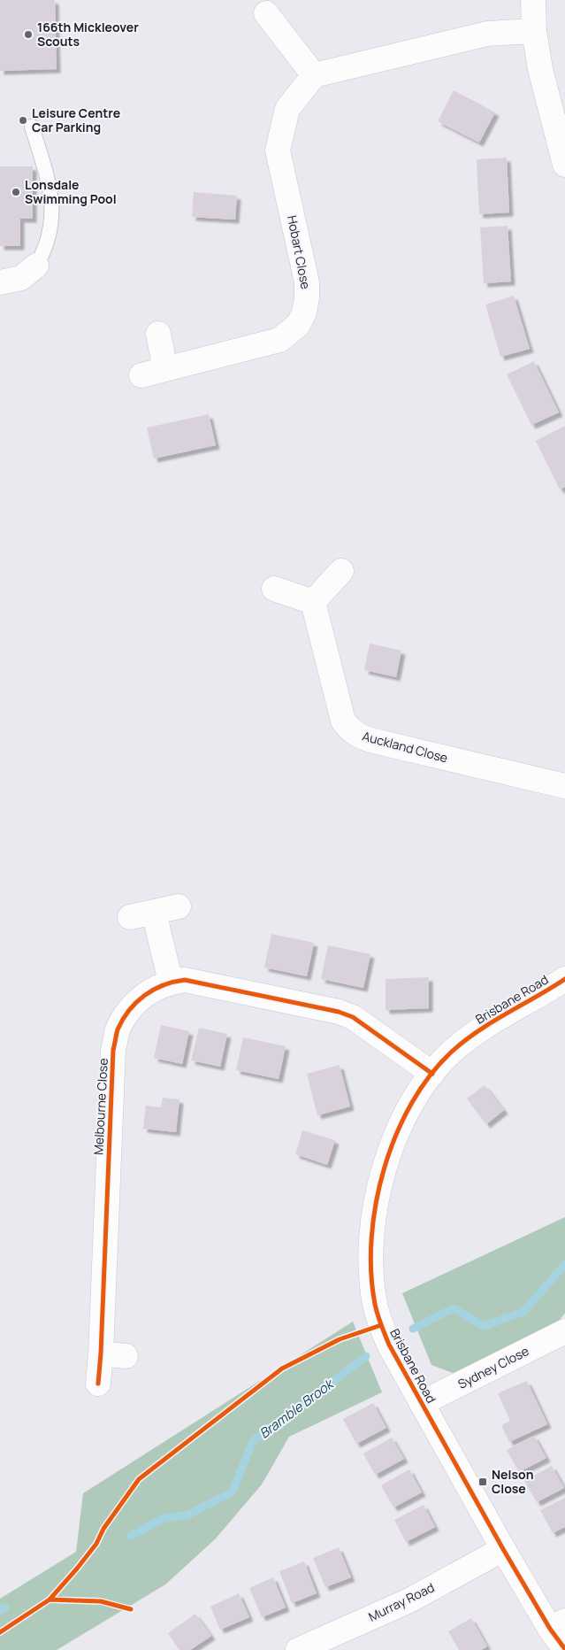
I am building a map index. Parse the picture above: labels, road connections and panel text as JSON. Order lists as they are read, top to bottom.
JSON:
{
  "streets": {
    "street": [
      "Hobart Close",
      "Auckland Close",
      "Brisbane Road",
      "Melbourne Close",
      "Sydney Close",
      "Murray Road"
    ]
  },
  "crossings": [
    ["Brisbane Road", "Melbourne Close"],
    ["Brisbane Road", "Sydney Close"],
    ["Brisbane Road", "Murray Road"]
  ],
  "water": ["Bramble Brook"],
  "places": {
    "other": ["166th Mickleover Scouts", "Leisure Centre Car Parking", "Lonsdale Swimming Pool"],
    "transit": ["Nelson Close"]
  }
}
